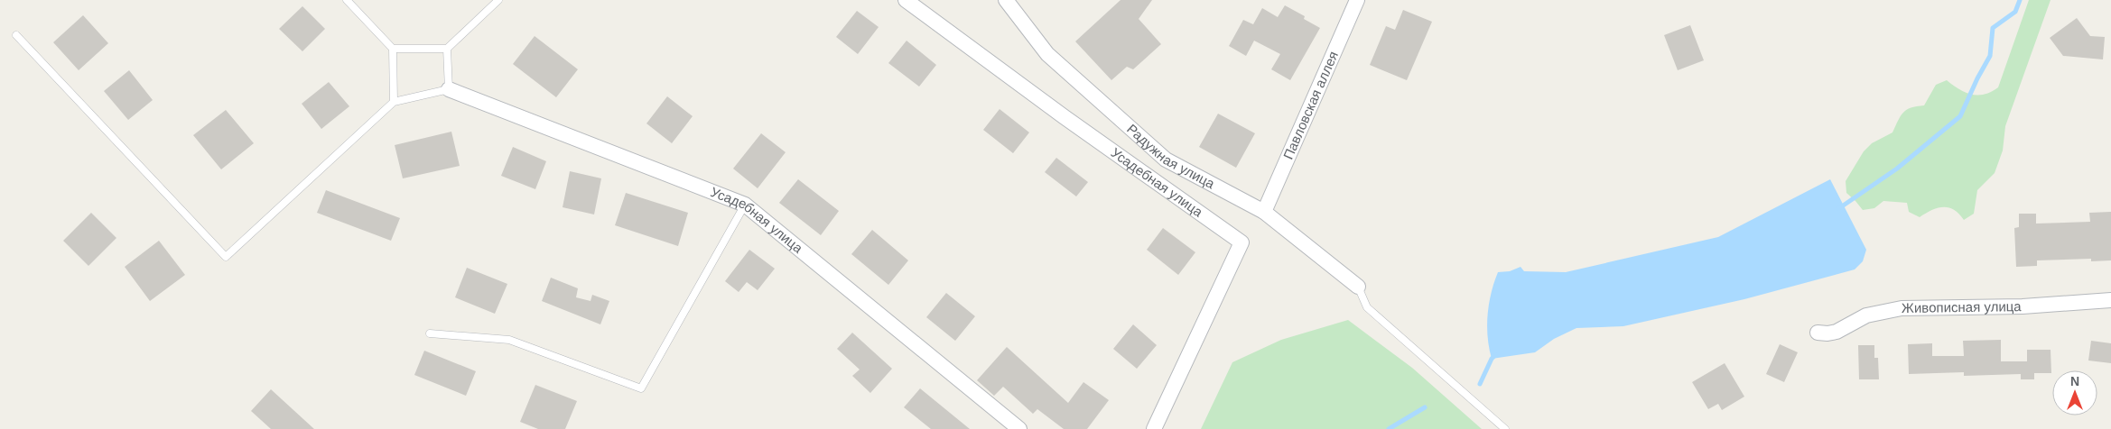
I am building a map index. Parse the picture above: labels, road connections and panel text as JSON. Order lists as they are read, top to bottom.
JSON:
{
  "streets": {
    "street": [
      "Павловская аллея",
      "Радужная улица",
      "Усадебная улица",
      "Живописная улица"
    ]
  },
  "crossings": [
    ["Павловская аллея", "Радужная улица"]
  ],
  "north": "top"
}
